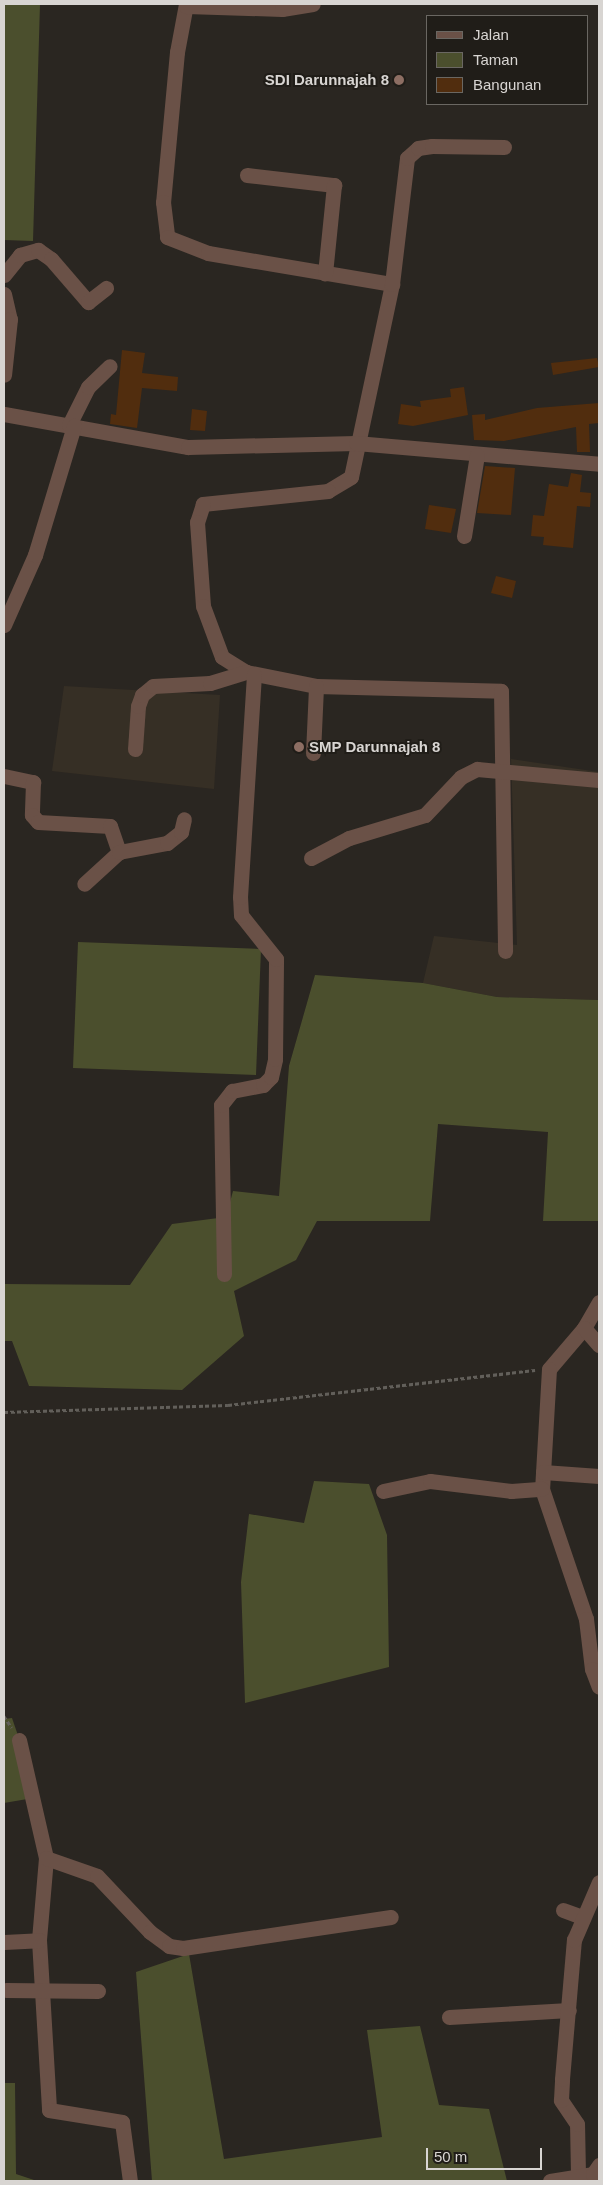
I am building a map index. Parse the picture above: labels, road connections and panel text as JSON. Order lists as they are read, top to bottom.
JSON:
{
  "places": ["SDI Darunnajah 8", "SMP Darunnajah 8"],
  "legend": ["Jalan", "Taman", "Bangunan"],
  "scale_bar": "50 m"
}
